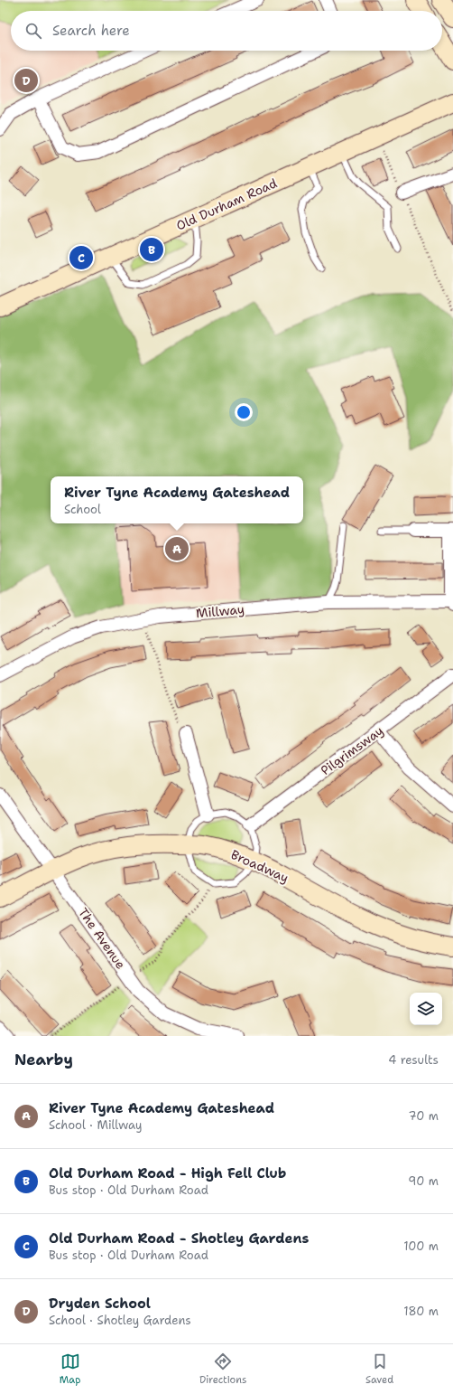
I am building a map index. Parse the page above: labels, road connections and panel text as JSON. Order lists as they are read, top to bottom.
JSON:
{
  "streets": {
    "street": [
      "Old Durham Road",
      "Millway",
      "Pilgrimsway",
      "Broadway",
      "The Avenue"
    ]
  },
  "crossings": [
    ["Broadway", "The Avenue"]
  ],
  "page": {
    "search": "Search here",
    "pins": [
      "D",
      "B",
      "C",
      "A"
    ],
    "popup": ["River Tyne Academy Gateshead", "School"],
    "heading": ["Nearby", "4 results"],
    "list": [
      {
        "mark": "A",
        "name": "River Tyne Academy Gateshead",
        "note": "School · Millway",
        "value": "70 m"
      },
      {
        "mark": "B",
        "name": "Old Durham Road - High Fell Club",
        "note": "Bus stop · Old Durham Road",
        "value": "90 m"
      },
      {
        "mark": "C",
        "name": "Old Durham Road - Shotley Gardens",
        "note": "Bus stop · Old Durham Road",
        "value": "100 m"
      },
      {
        "mark": "D",
        "name": "Dryden School",
        "note": "School · Shotley Gardens",
        "value": "180 m"
      }
    ],
    "nav": ["Map", "Directions", "Saved"]
  }
}
